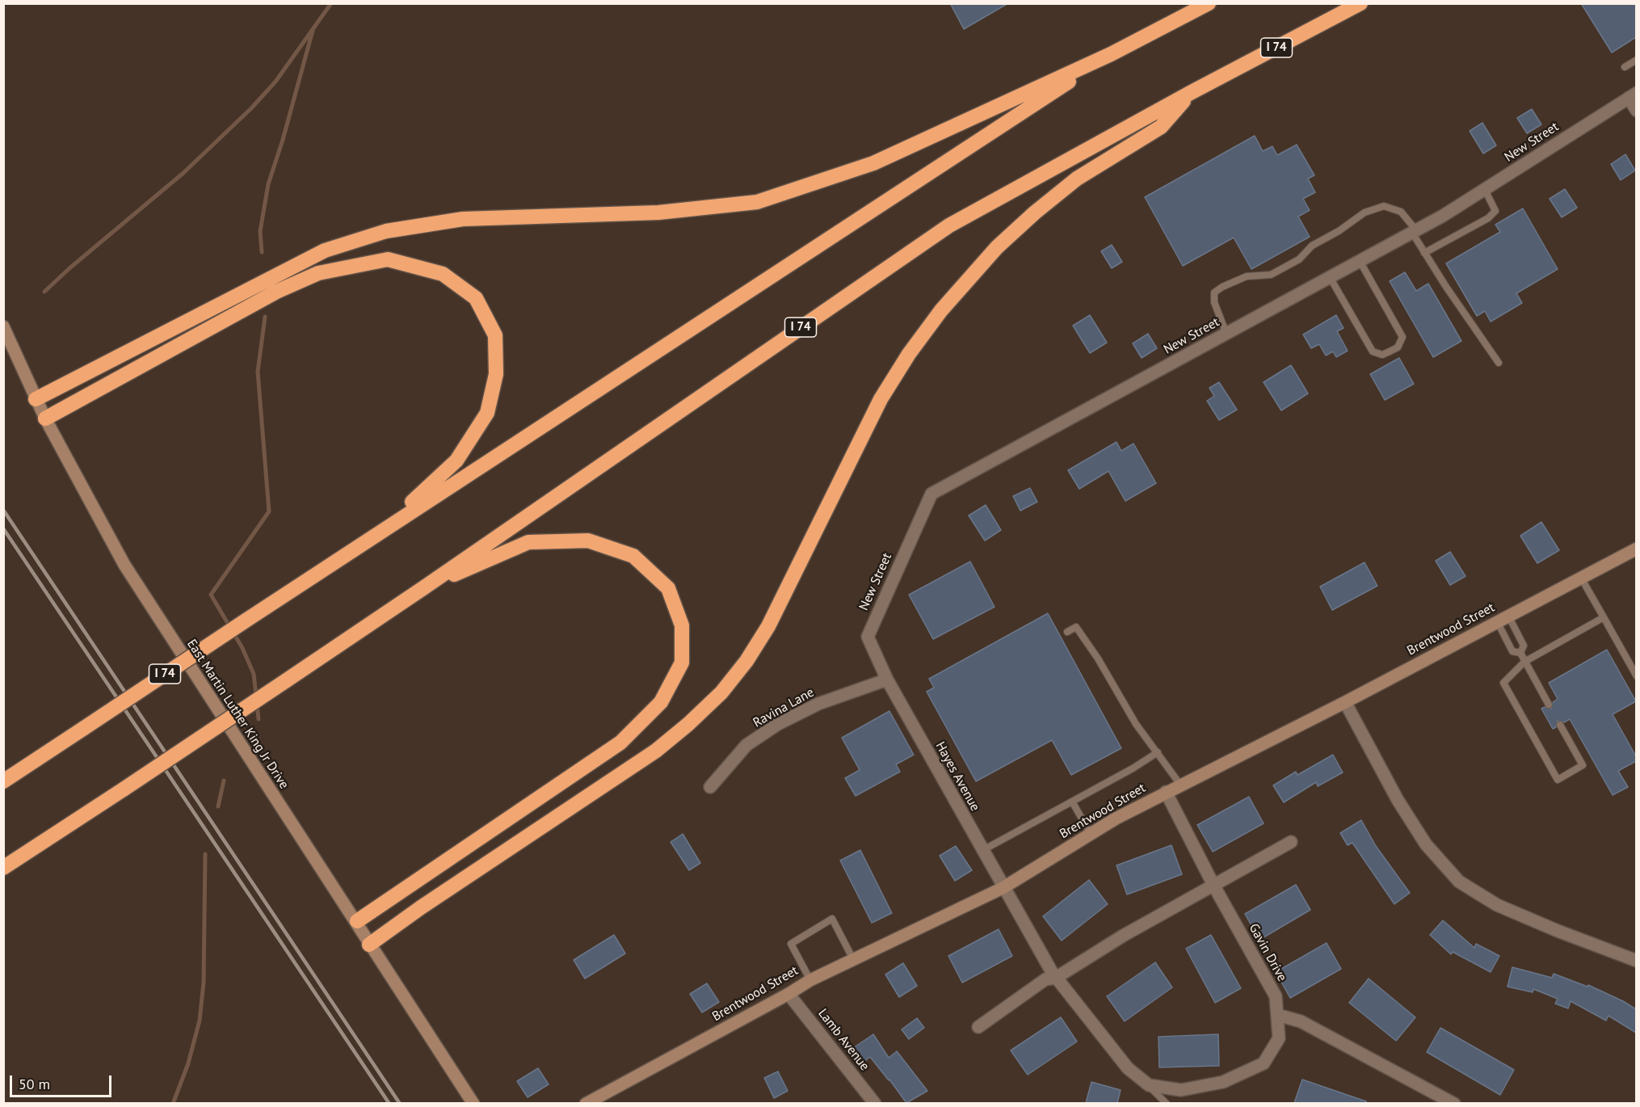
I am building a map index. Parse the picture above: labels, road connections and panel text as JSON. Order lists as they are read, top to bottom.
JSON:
{
  "streets": {
    "highway": ["I 74"],
    "main road": ["Brentwood Street", "East Martin Luther King Jr Drive"],
    "street": [
      "New Street",
      "Ravina Lane",
      "Hayes Avenue",
      "Gavin Drive",
      "Lamb Avenue"
    ]
  },
  "crossings": [
    ["New Street", "Ravina Lane"],
    ["New Street", "Hayes Avenue"],
    ["Brentwood Street", "Hayes Avenue"],
    ["Brentwood Street", "Gavin Drive"],
    ["Brentwood Street", "Lamb Avenue"],
    ["Ravina Lane", "Hayes Avenue"]
  ],
  "scale_bar": "50 m"
}
